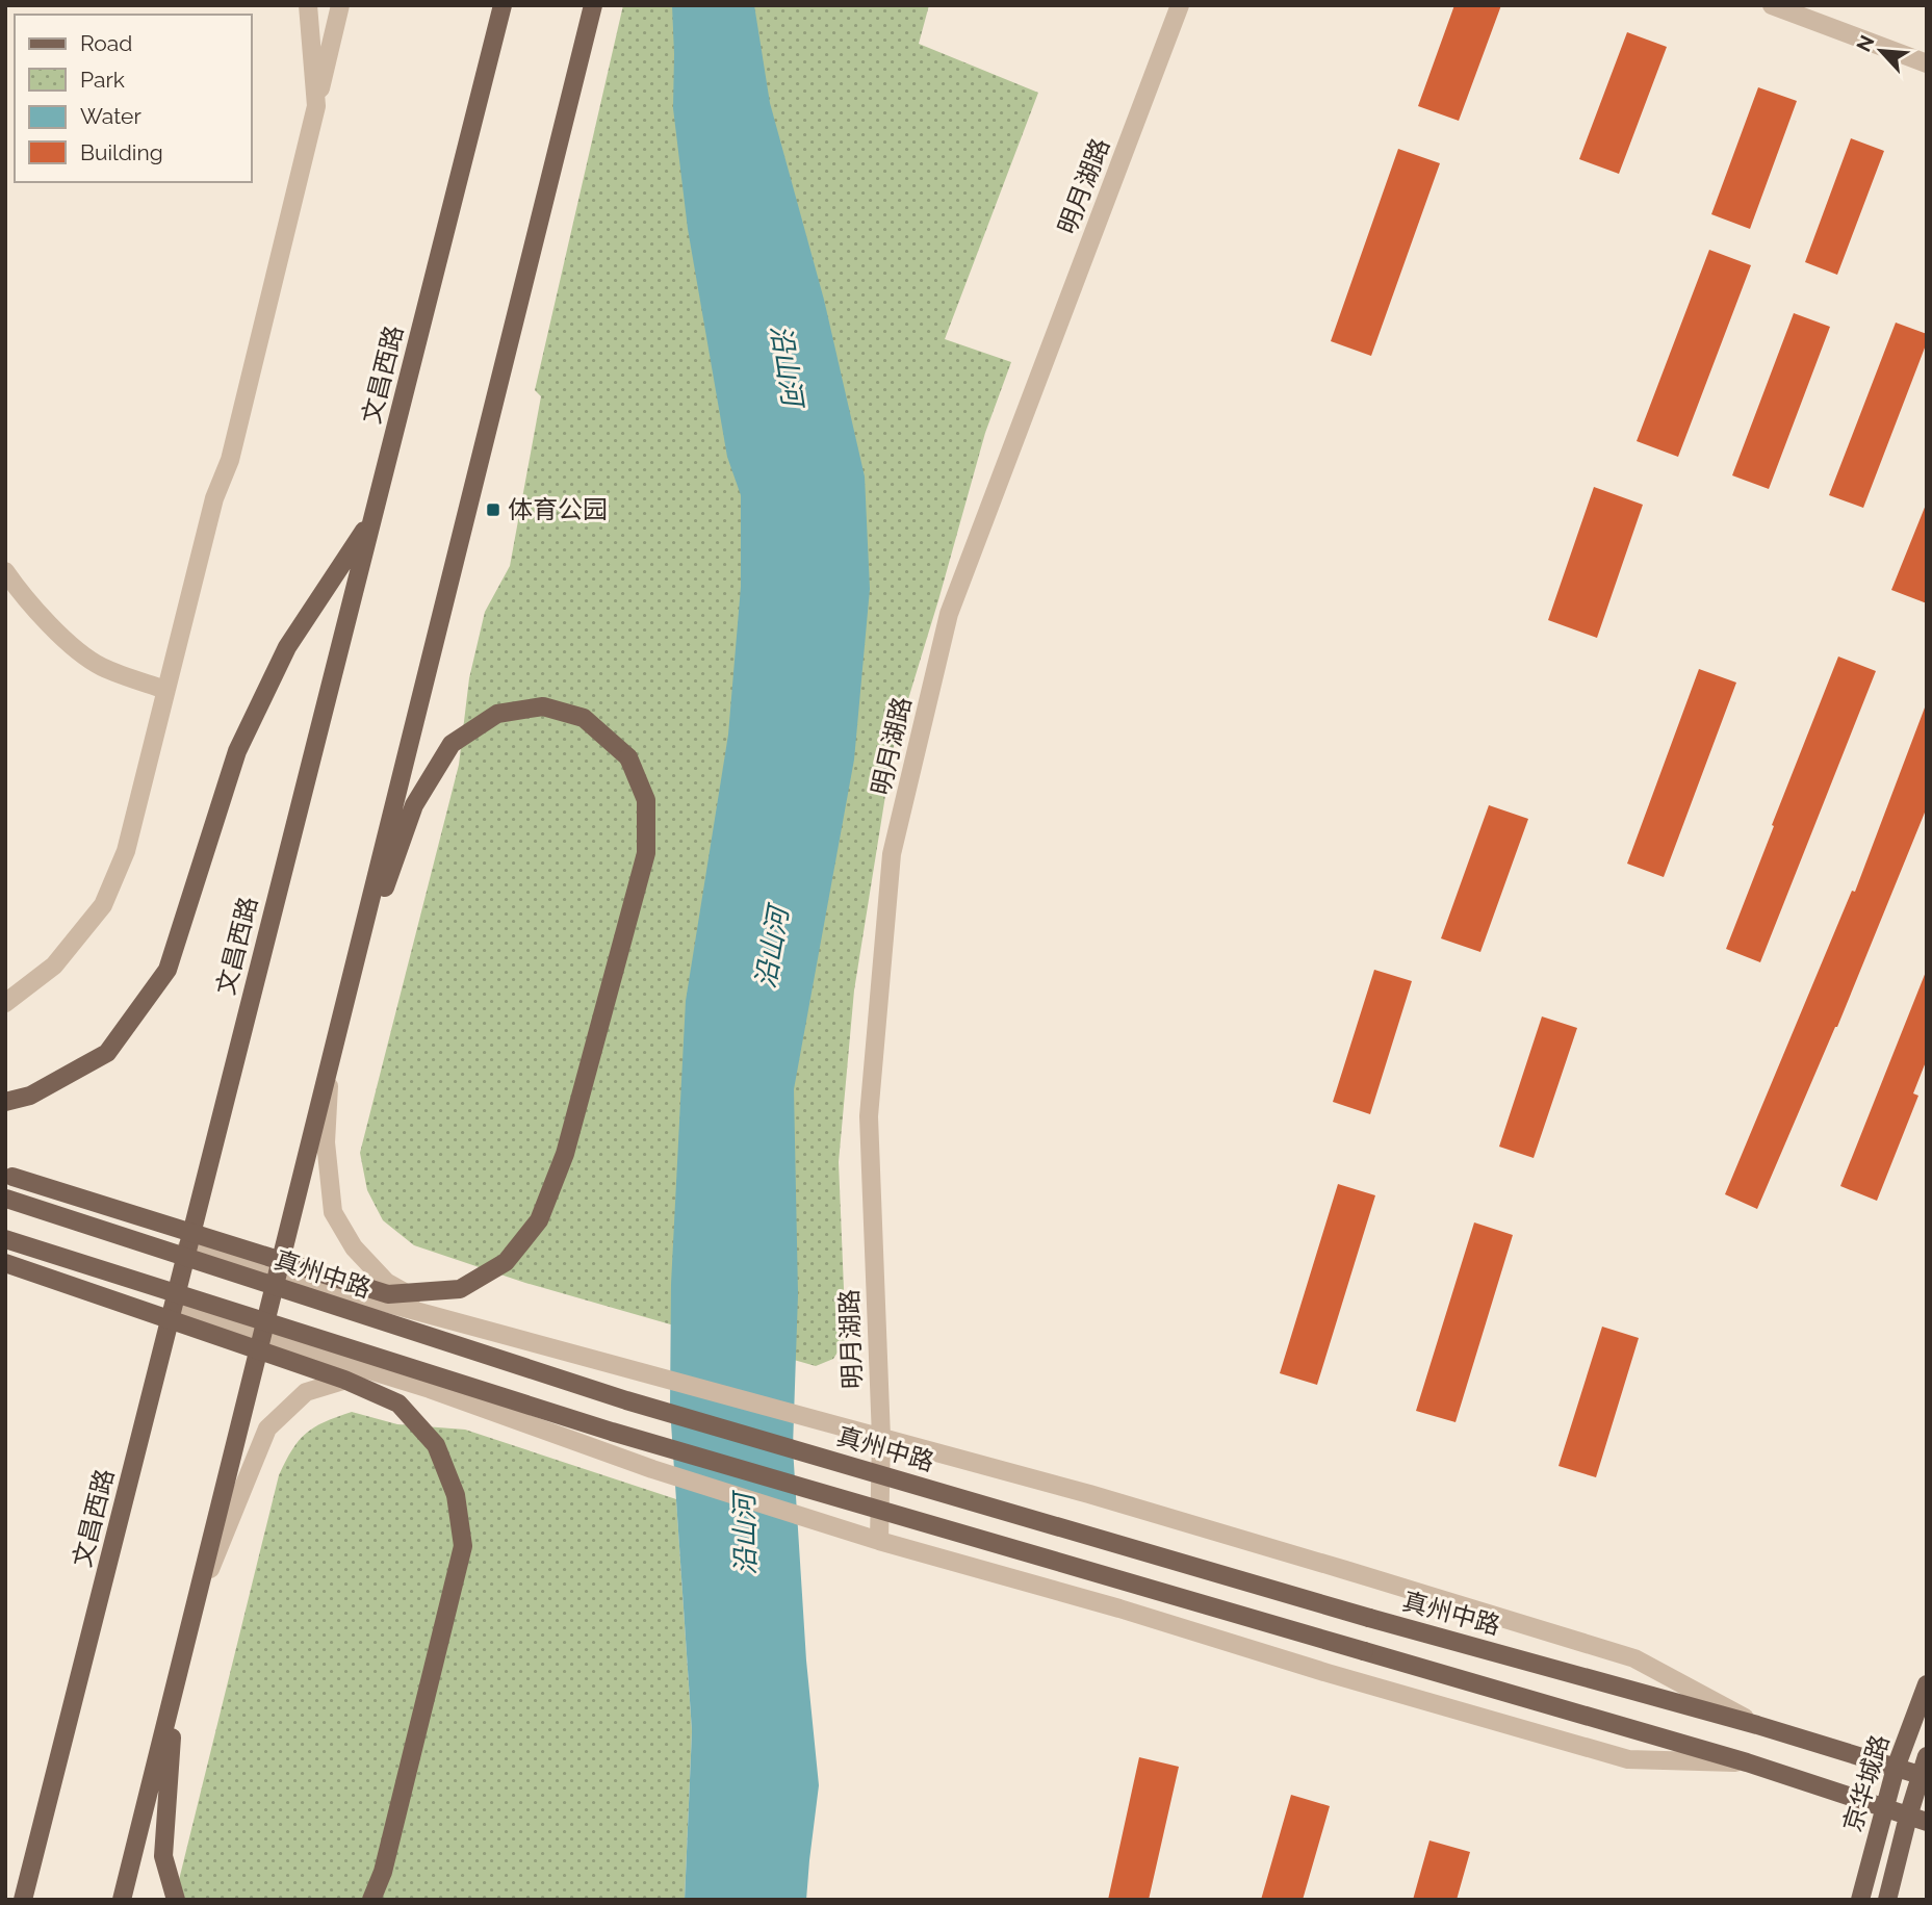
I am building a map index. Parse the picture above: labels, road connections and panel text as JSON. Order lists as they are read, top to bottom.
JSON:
{
  "streets": {
    "main road": ["文昌西路", "真州中路", "京华城路"],
    "street": ["明月湖路"]
  },
  "crossings": [
    ["明月湖路", "真州中路"],
    ["文昌西路", "真州中路"],
    ["真州中路", "京华城路"]
  ],
  "water": ["沿山河"],
  "places": {
    "transit": ["体育公园"]
  },
  "legend": [
    "Road",
    "Park",
    "Water",
    "Building"
  ],
  "north": "top left"
}
